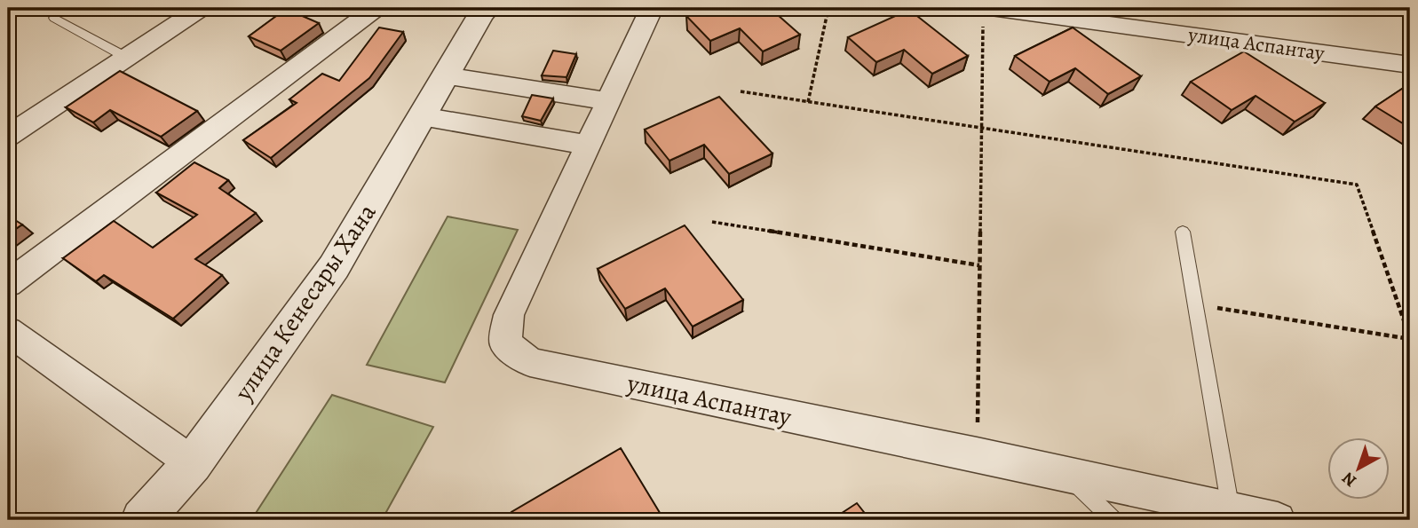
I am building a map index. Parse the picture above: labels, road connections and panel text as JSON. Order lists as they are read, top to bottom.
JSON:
{
  "streets": {
    "street": ["улица Аспантау", "улица Кенесары Хана"]
  },
  "north": "bottom left"
}
